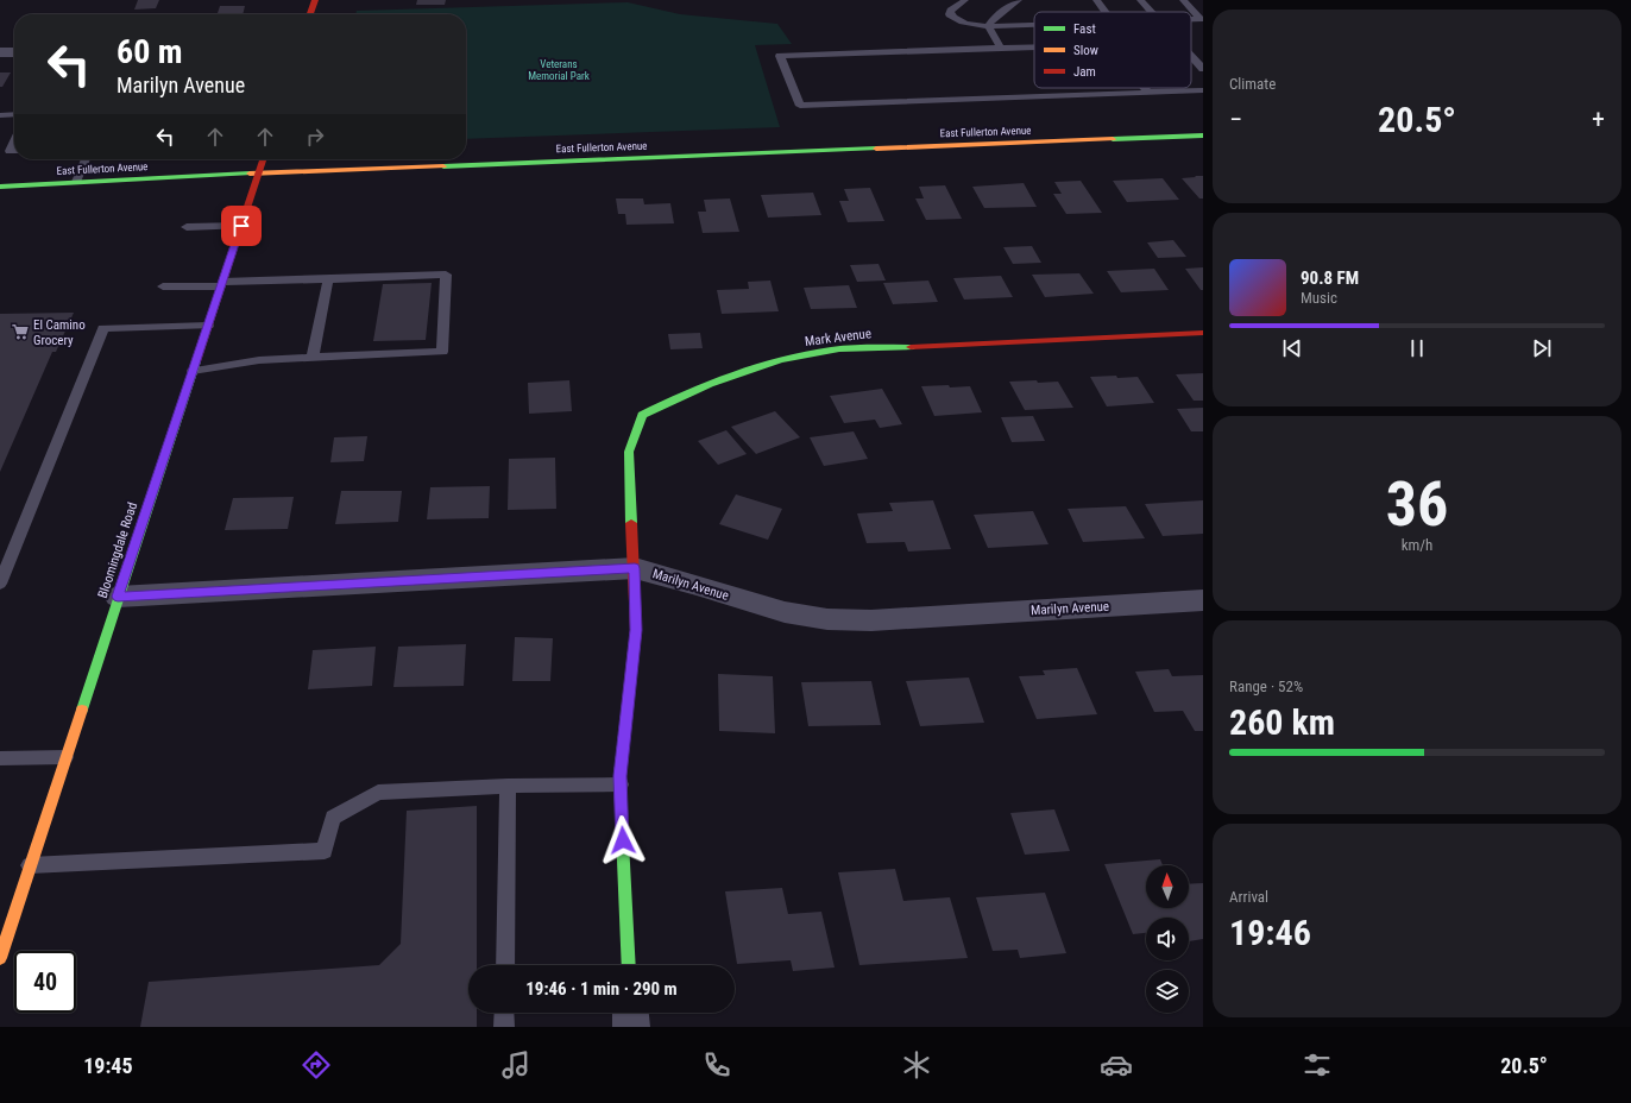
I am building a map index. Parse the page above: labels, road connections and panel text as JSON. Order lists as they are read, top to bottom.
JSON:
{
  "streets": {
    "street": [
      "East Fullerton Avenue",
      "Mark Avenue",
      "Bloomingdale Road",
      "Marilyn Avenue"
    ]
  },
  "crossings": [
    ["East Fullerton Avenue", "Bloomingdale Road"],
    ["Mark Avenue", "Marilyn Avenue"],
    ["Bloomingdale Road", "Marilyn Avenue"]
  ],
  "parks": ["Veterans Memorial Park"],
  "places": {
    "supermarket": ["El Camino Grocery"]
  },
  "legend": ["Fast", "Slow", "Jam"],
  "north": "top",
  "page": {
    "tile": [
      "Climate",
      ["36", "km/h"],
      ["Range · 52%", "260 km"],
      ["Arrival", "19:46"]
    ],
    "turn": ["60 m", "Marilyn Avenue"],
    "heat": ["−", "20.5°", "+"],
    "song": ["90.8 FM", "Music"],
    "limit": "40",
    "trip": "19:46 · 1 min · 290 m",
    "tabs": ["19:45", "20.5°"]
  }
}
